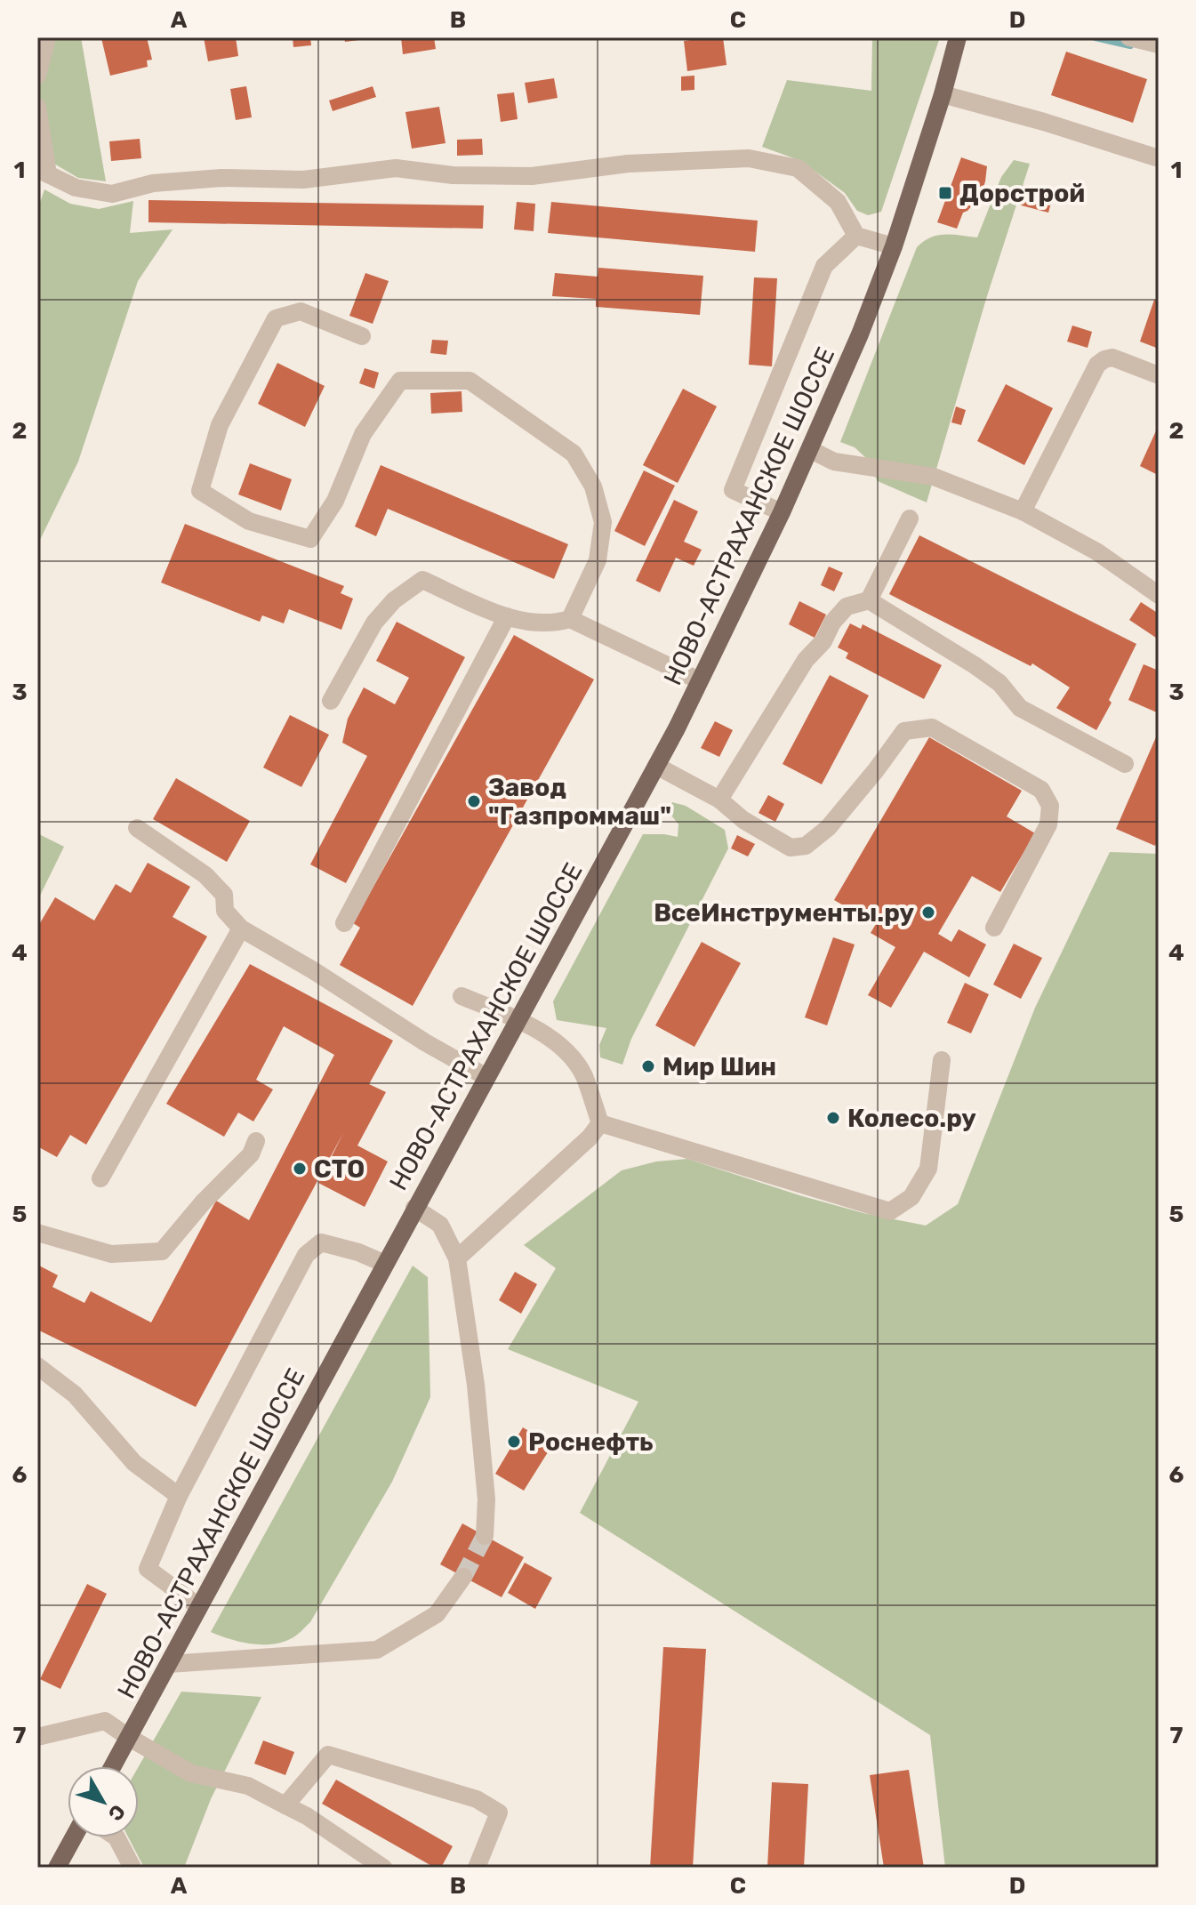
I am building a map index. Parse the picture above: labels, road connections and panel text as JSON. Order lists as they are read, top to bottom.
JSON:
{
  "streets": {
    "main road": ["НОВО-АСТРАХАНСКОЕ ШОССЕ"]
  },
  "places": {
    "transit": ["Дорстрой"],
    "other": [
      "Завод \"Газпроммаш\"",
      "ВсеИнструменты.ру",
      "Мир Шин",
      "Колесо.ру",
      "СТО",
      "Роснефть"
    ]
  },
  "north": "bottom right",
  "grid": {
    "columns": [
      "A",
      "B",
      "C",
      "D"
    ],
    "rows": [
      "1",
      "2",
      "3",
      "4",
      "5",
      "6",
      "7"
    ]
  }
}
